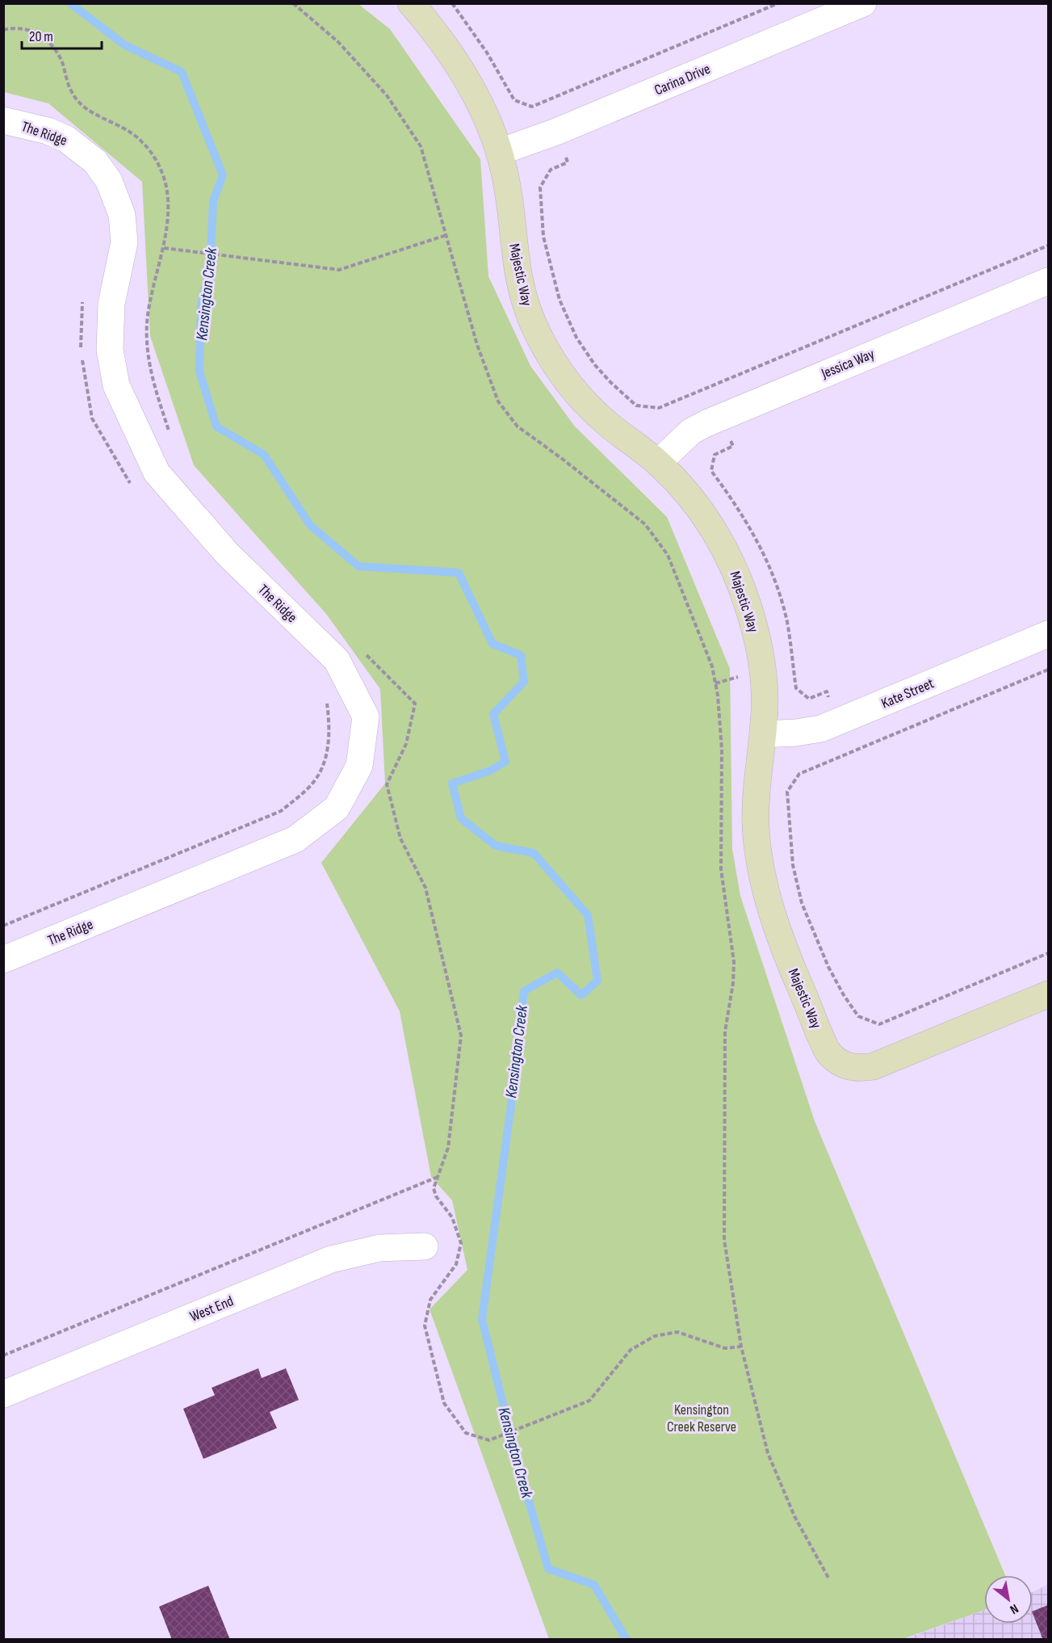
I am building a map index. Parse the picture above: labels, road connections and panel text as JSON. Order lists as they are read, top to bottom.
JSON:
{
  "streets": {
    "street": [
      "Carina Drive",
      "The Ridge",
      "Majestic Way",
      "Jessica Way",
      "Kate Street",
      "West End"
    ]
  },
  "crossings": [
    ["Carina Drive", "Majestic Way"],
    ["Majestic Way", "Jessica Way"],
    ["Majestic Way", "Kate Street"]
  ],
  "water": ["Kensington Creek"],
  "parks": ["Kensington Creek Reserve"],
  "scale_bar": "20 m",
  "north": "bottom right"
}
